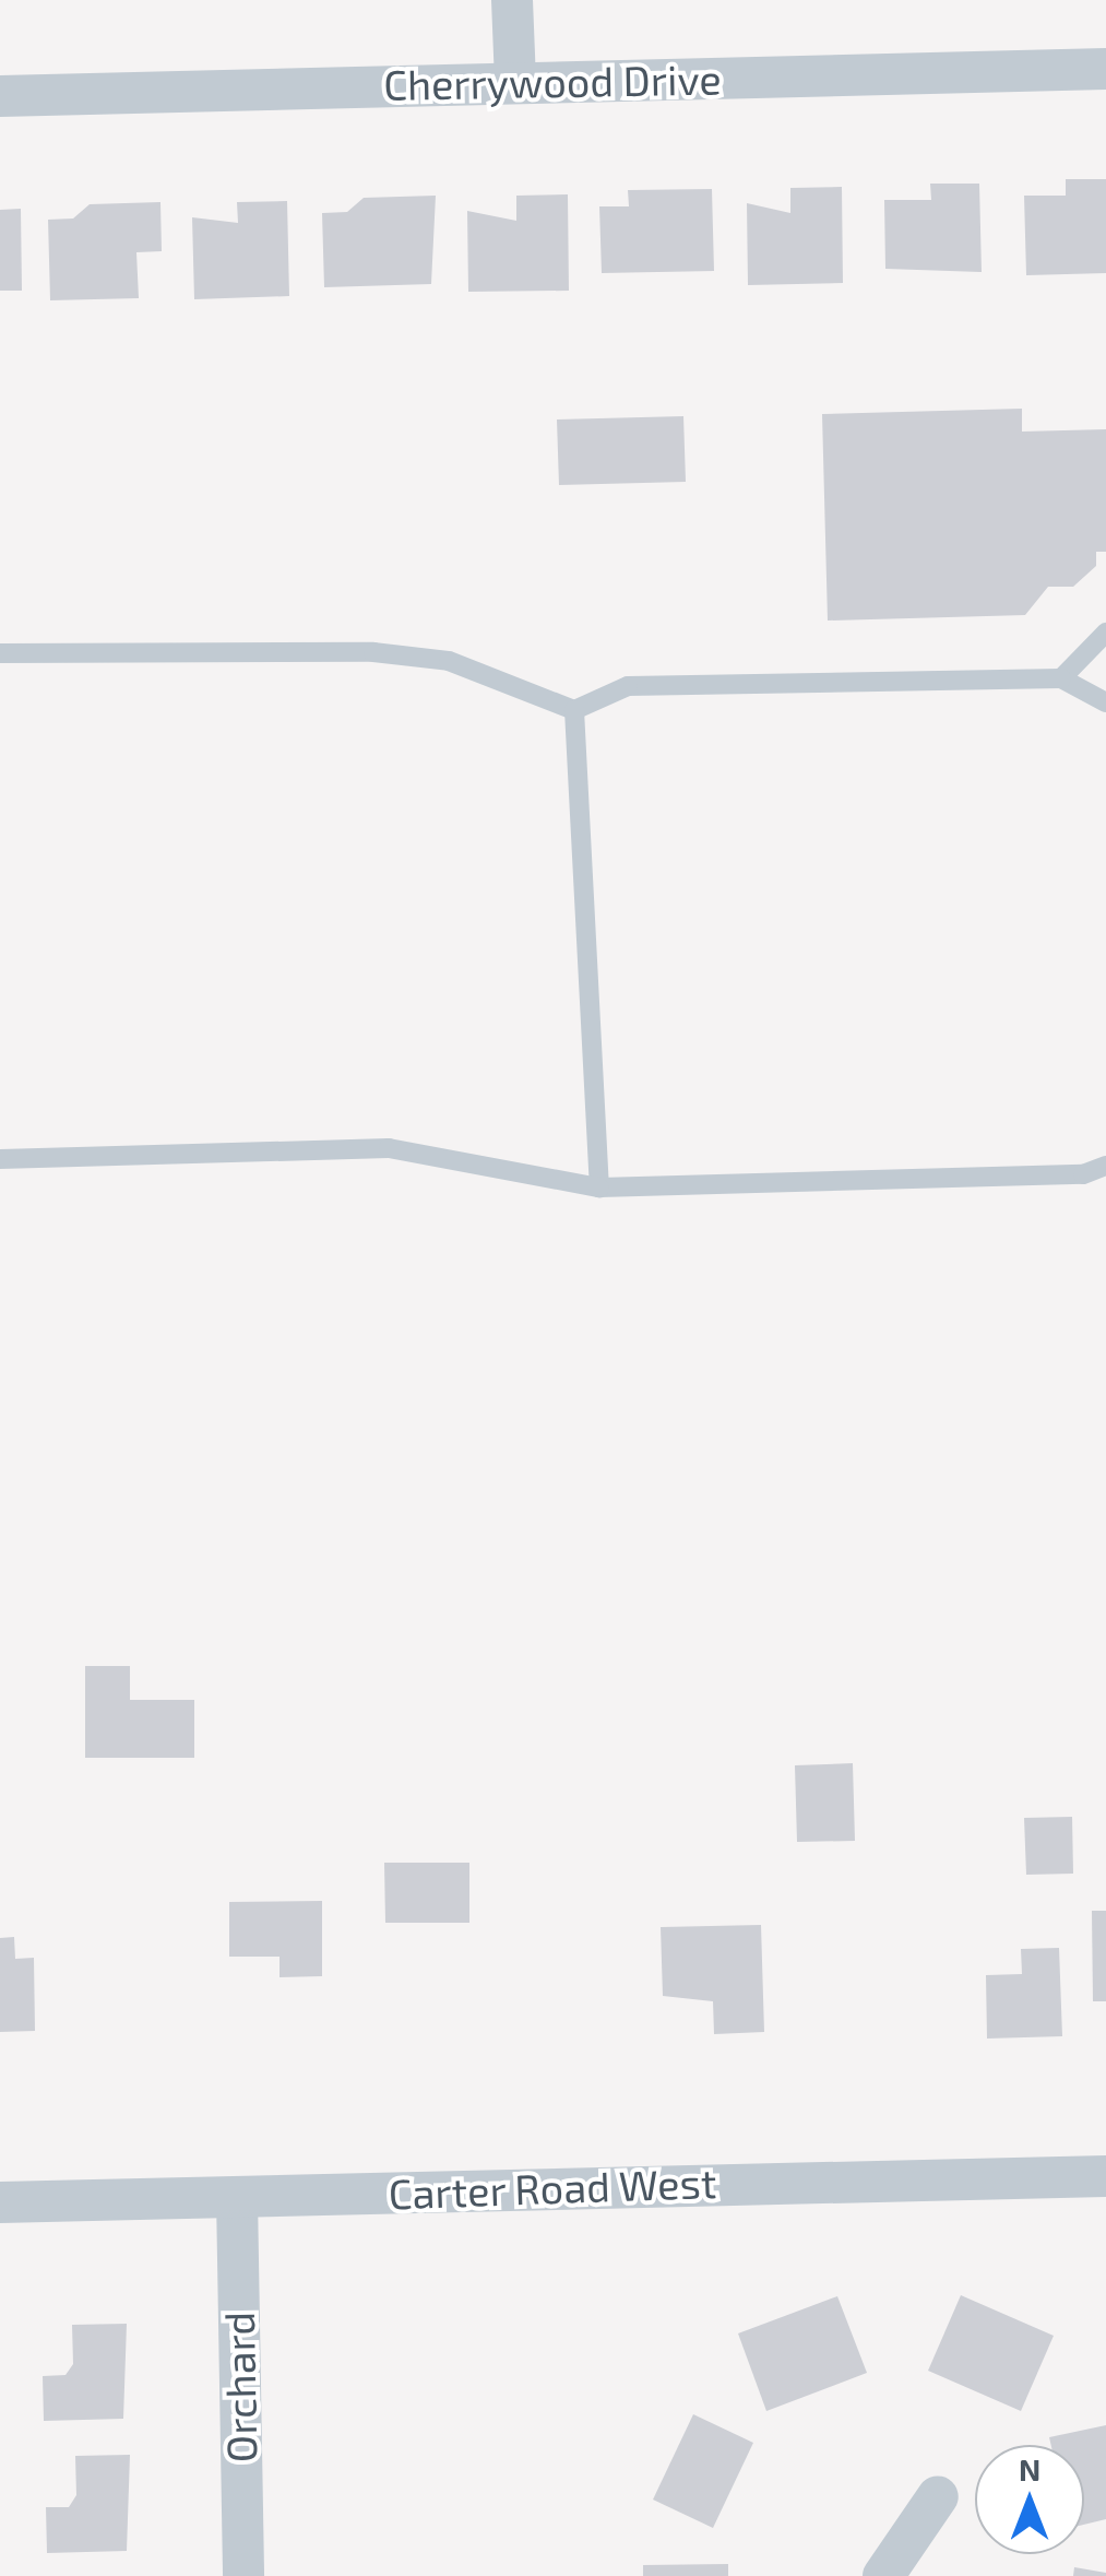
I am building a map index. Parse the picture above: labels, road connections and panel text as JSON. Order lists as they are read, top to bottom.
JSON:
{
  "streets": {
    "street": ["Cherrywood Drive", "Carter Road West", "Orchard"]
  },
  "crossings": [
    ["Carter Road West", "Orchard"]
  ],
  "north": "top"
}
